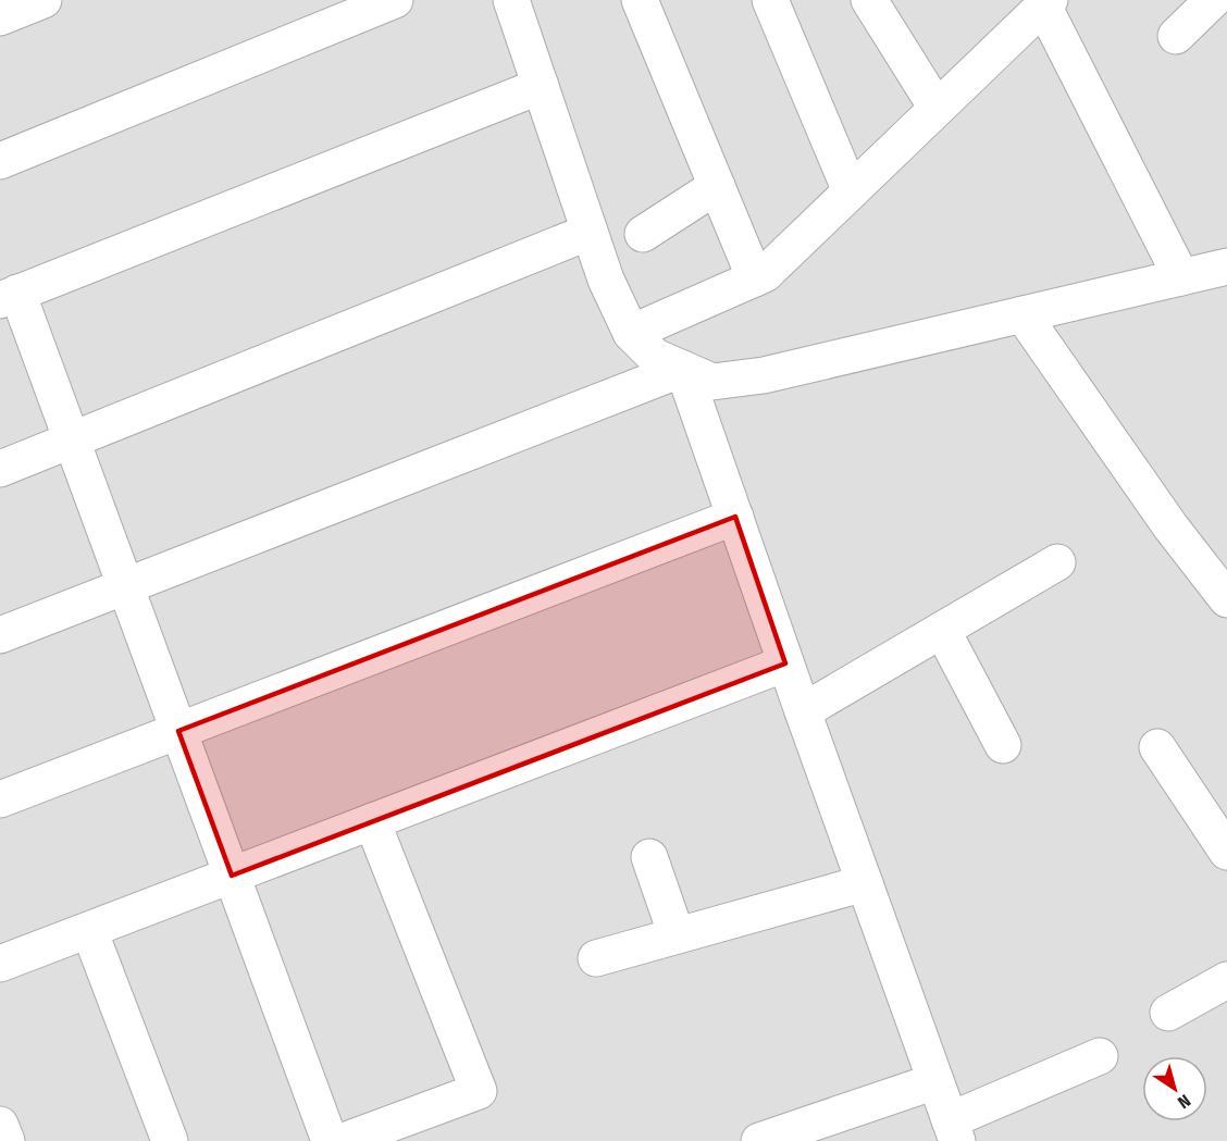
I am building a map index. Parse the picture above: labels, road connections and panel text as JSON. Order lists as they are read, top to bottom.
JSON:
{
  "north": "bottom right"
}
